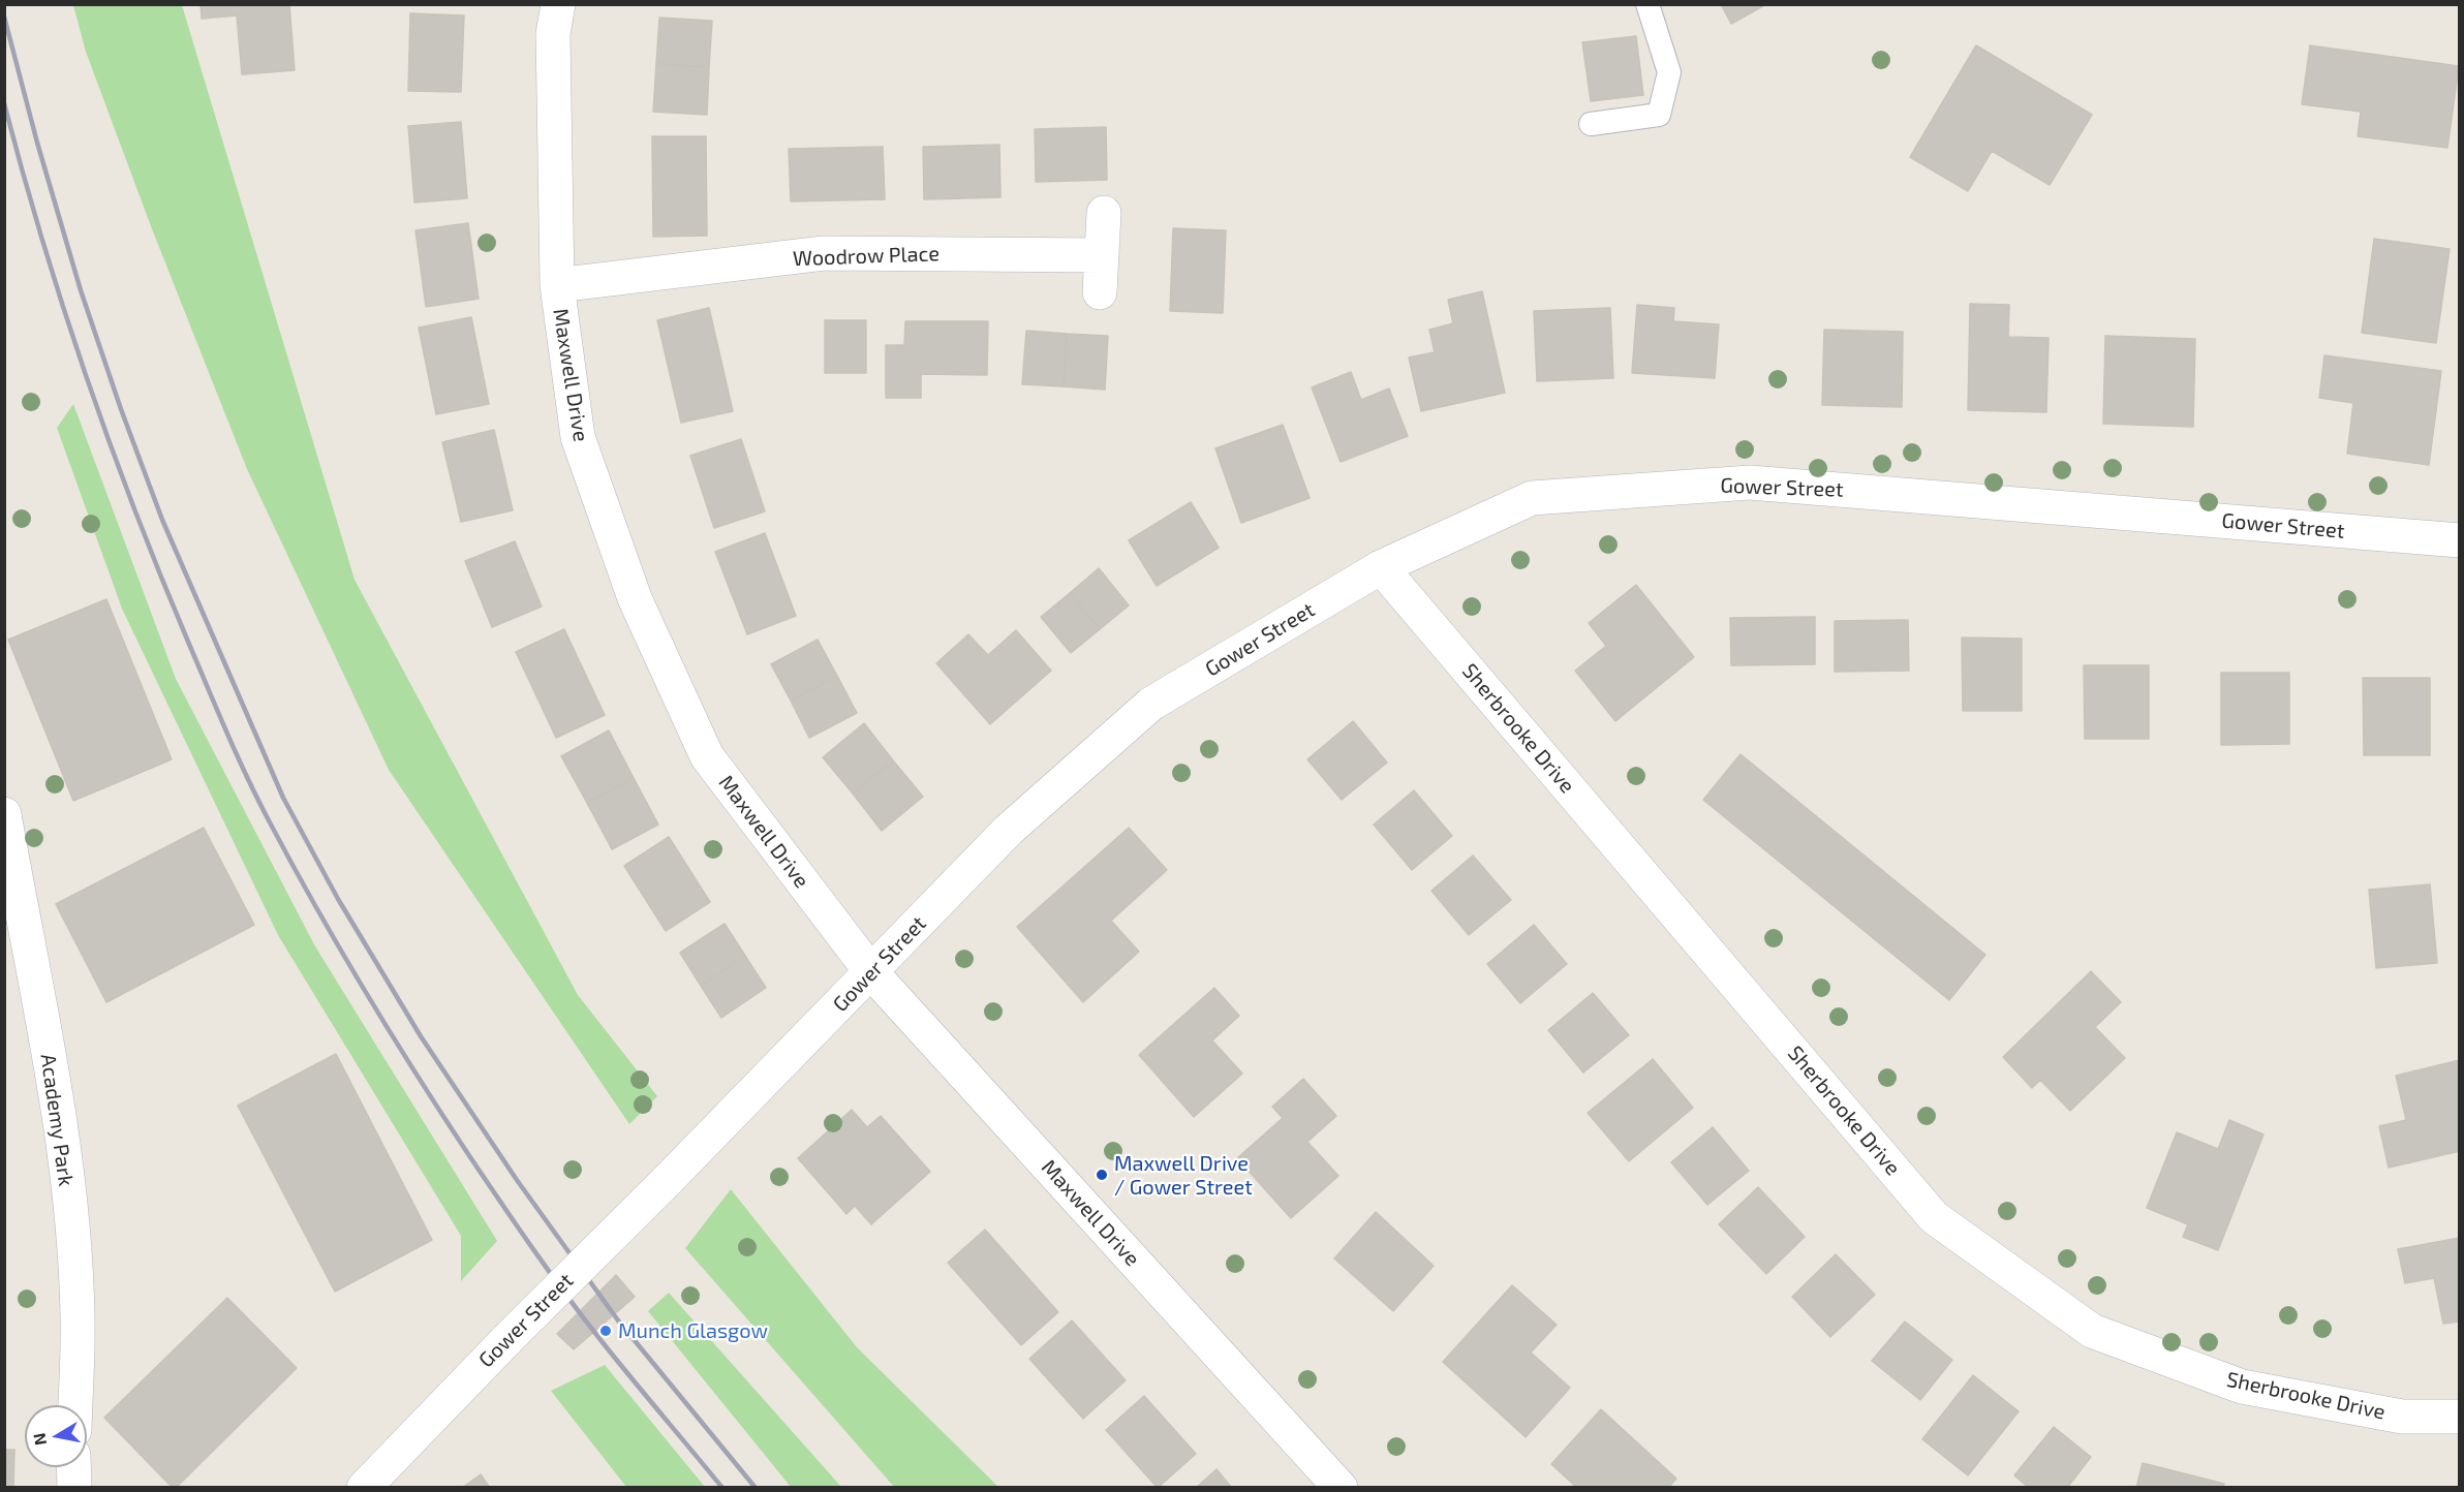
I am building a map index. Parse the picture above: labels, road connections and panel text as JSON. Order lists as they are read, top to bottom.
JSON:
{
  "streets": {
    "street": [
      "Woodrow Place",
      "Maxwell Drive",
      "Gower Street",
      "Sherbrooke Drive",
      "Academy Park"
    ]
  },
  "crossings": [
    ["Woodrow Place", "Maxwell Drive"],
    ["Maxwell Drive", "Gower Street"],
    ["Gower Street", "Sherbrooke Drive"]
  ],
  "places": ["Maxwell Drive / Gower Street", "Munch Glasgow"],
  "north": "left"
}
